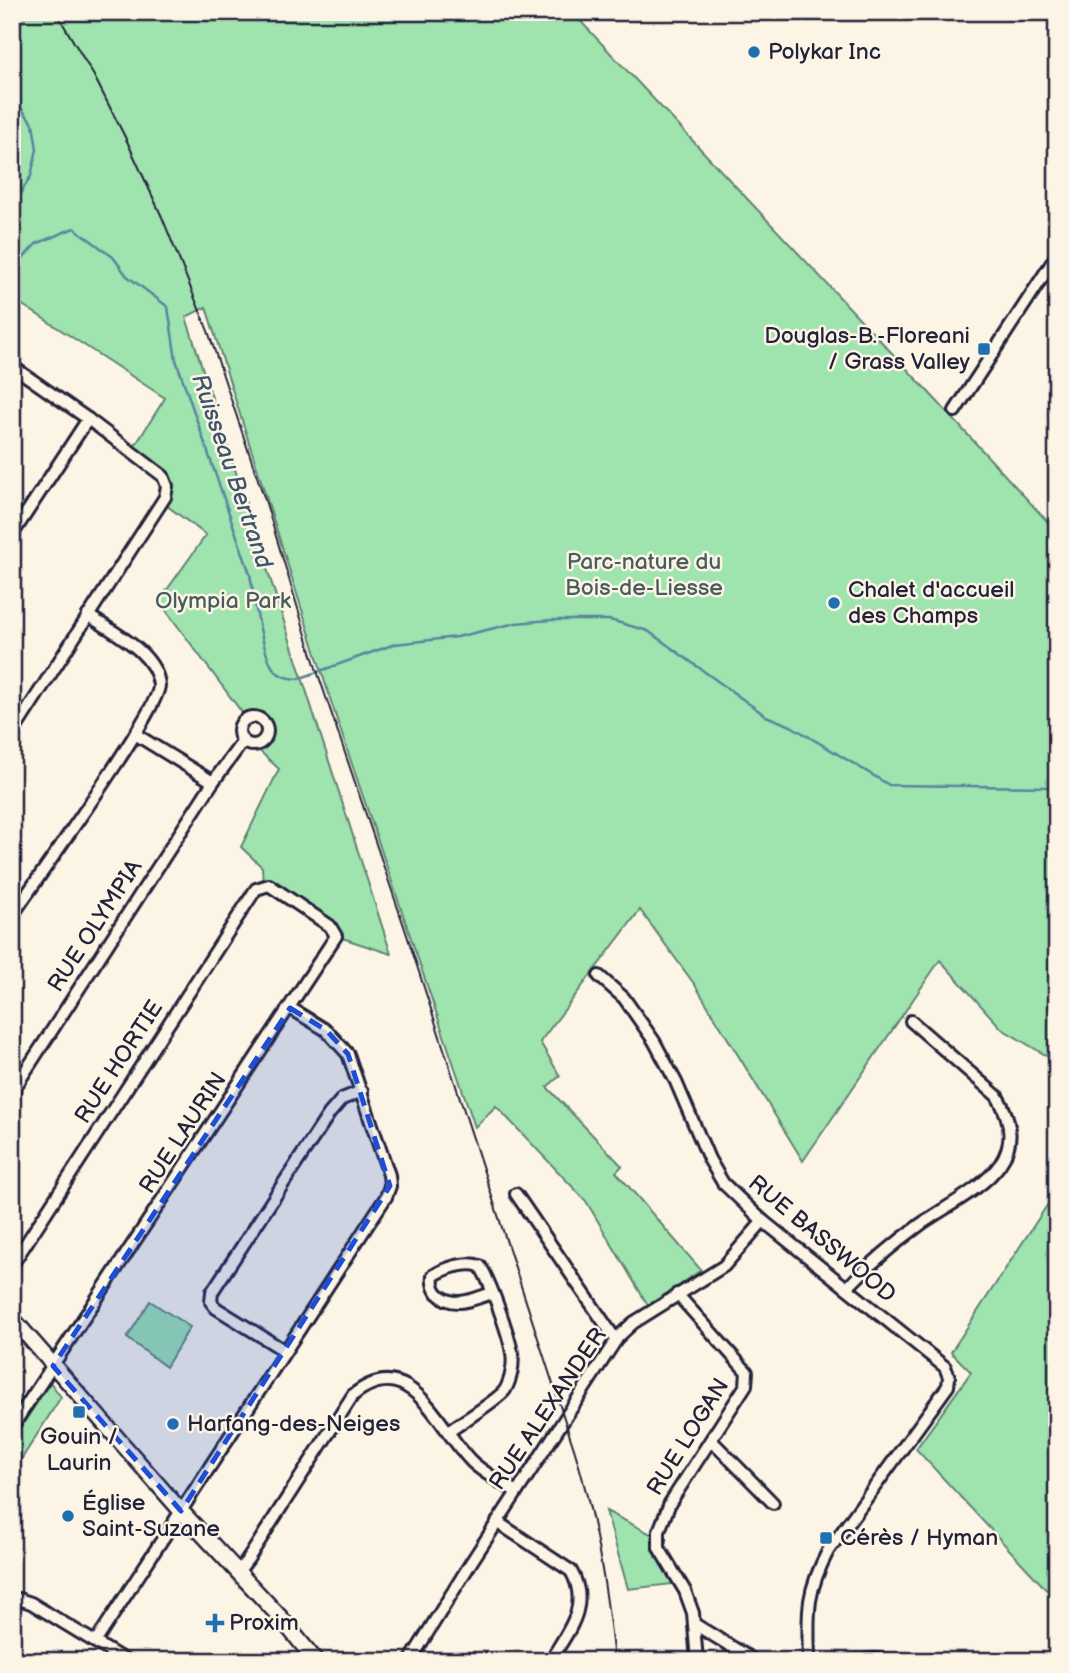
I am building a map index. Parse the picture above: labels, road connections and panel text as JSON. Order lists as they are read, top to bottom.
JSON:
{
  "streets": {
    "street": [
      "RUE OLYMPIA",
      "RUE HORTIE",
      "RUE LAURIN",
      "RUE BASSWOOD",
      "RUE ALEXANDER",
      "RUE LOGAN"
    ]
  },
  "crossings": [
    ["RUE HORTIE", "RUE LAURIN"],
    ["RUE BASSWOOD", "RUE ALEXANDER"],
    ["RUE ALEXANDER", "RUE LOGAN"]
  ],
  "water": ["Ruisseau Bertrand"],
  "parks": ["Parc-nature du Bois-de-Liesse", "Olympia Park"],
  "places": {
    "other": [
      "Polykar Inc",
      "Chalet d'accueil des Champs",
      "Harfang-des-Neiges",
      "Église Saint-Suzane"
    ],
    "transit": ["Douglas-B.-Floreani / Grass Valley", "Gouin / Laurin", "Cérès / Hyman"],
    "health": ["Proxim"]
  }
}
